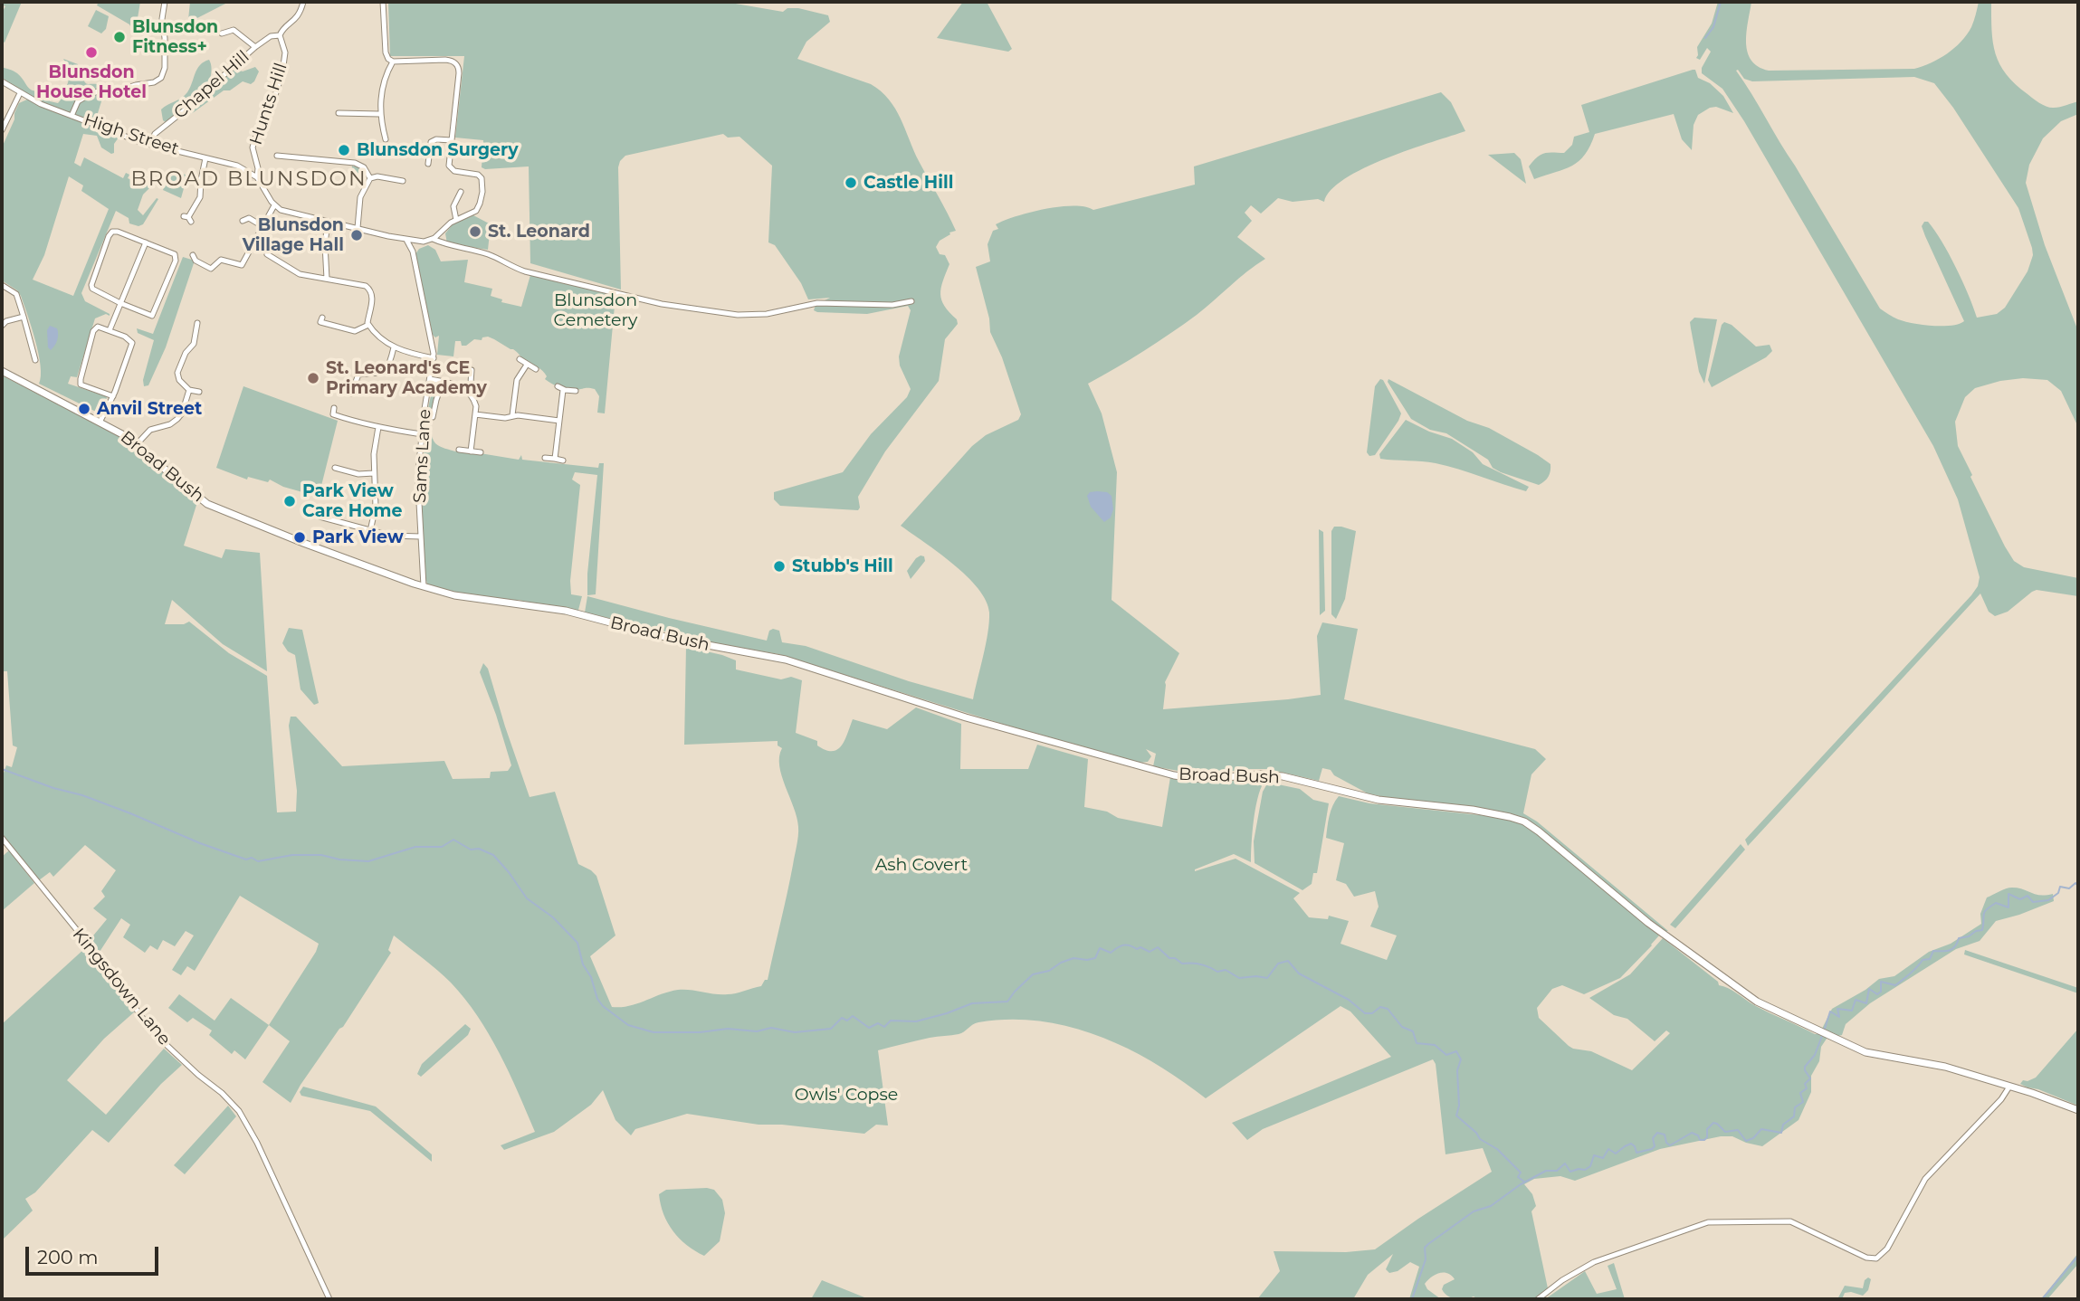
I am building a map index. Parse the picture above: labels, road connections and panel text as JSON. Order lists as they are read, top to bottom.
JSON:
{
  "streets": {
    "main road": ["Broad Bush"],
    "street": [
      "Chapel Hill",
      "Hunts Hill",
      "High Street",
      "Sams Lane",
      "Kingsdown Lane"
    ]
  },
  "crossings": [
    ["Chapel Hill", "Hunts Hill"],
    ["Chapel Hill", "High Street"],
    ["Hunts Hill", "High Street"],
    ["Sams Lane", "Broad Bush"]
  ],
  "districts": ["BROAD BLUNSDON"],
  "parks": ["Blunsdon Cemetery", "Ash Covert", "Owls' Copse"],
  "places": [
    "Blunsdon Fitness+",
    "Blunsdon House Hotel",
    "Blunsdon Surgery",
    "Castle Hill",
    "St. Leonard",
    "Blunsdon Village Hall",
    "St. Leonard's CE Primary Academy",
    "Anvil Street",
    "Park View Care Home",
    "Park View",
    "Stubb's Hill"
  ],
  "scale_bar": "200 m"
}
